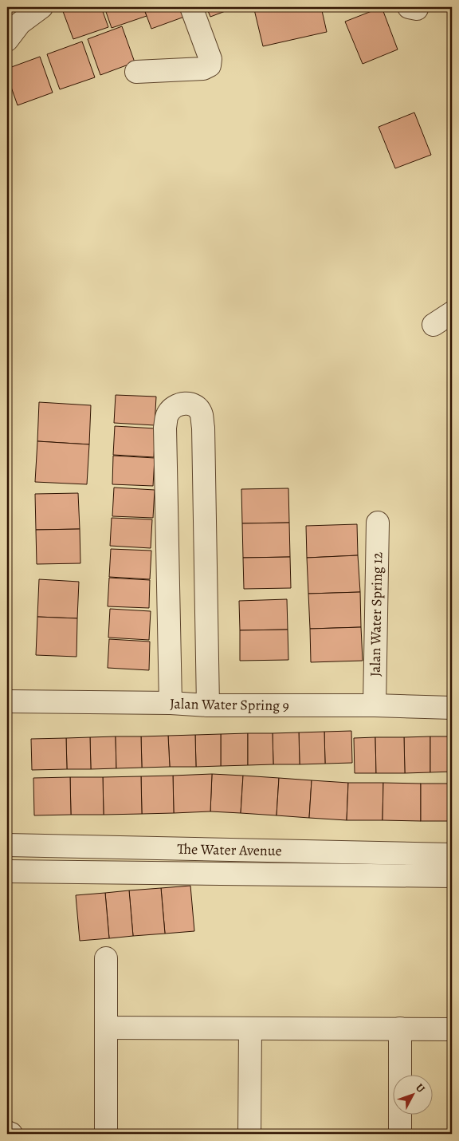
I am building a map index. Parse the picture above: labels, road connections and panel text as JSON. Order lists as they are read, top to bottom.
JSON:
{
  "streets": {
    "street": ["Jalan Water Spring 12", "Jalan Water Spring 9", "The Water Avenue"]
  },
  "crossings": [
    ["Jalan Water Spring 12", "Jalan Water Spring 9"]
  ],
  "north": "top right"
}
